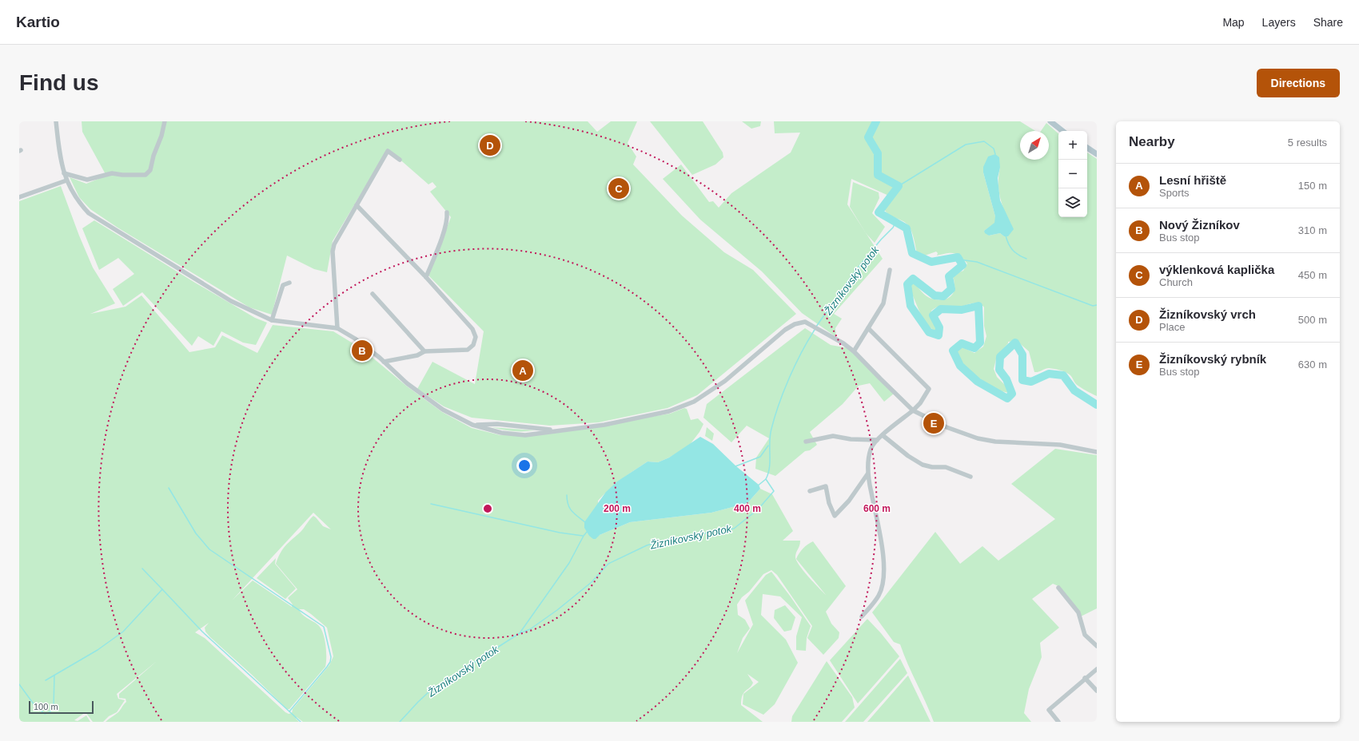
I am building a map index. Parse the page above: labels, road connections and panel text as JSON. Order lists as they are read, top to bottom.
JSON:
{
  "water": ["Žizníkovský potok"],
  "scale_bar": "100 m",
  "north": "top right",
  "page": {
    "header": "Kartio",
    "nav": ["Map", "Layers", "Share"],
    "buttons": "Directions",
    "title": "Find us",
    "heading": ["Nearby", "5 results"],
    "map_buttons": ["+", "−"],
    "pins": [
      "D",
      "C",
      "B",
      "A",
      "E"
    ],
    "list": [
      {
        "mark": "A",
        "name": "Lesní hřiště",
        "note": "Sports",
        "value": "150 m"
      },
      {
        "mark": "B",
        "name": "Nový Žizníkov",
        "note": "Bus stop",
        "value": "310 m"
      },
      {
        "mark": "C",
        "name": "výklenková kaplička",
        "note": "Church",
        "value": "450 m"
      },
      {
        "mark": "D",
        "name": "Žizníkovský vrch",
        "note": "Place",
        "value": "500 m"
      },
      {
        "mark": "E",
        "name": "Žizníkovský rybník",
        "note": "Bus stop",
        "value": "630 m"
      }
    ],
    "scale": "100 m"
  },
  "rings": ["200 m", "400 m", "600 m"]
}
